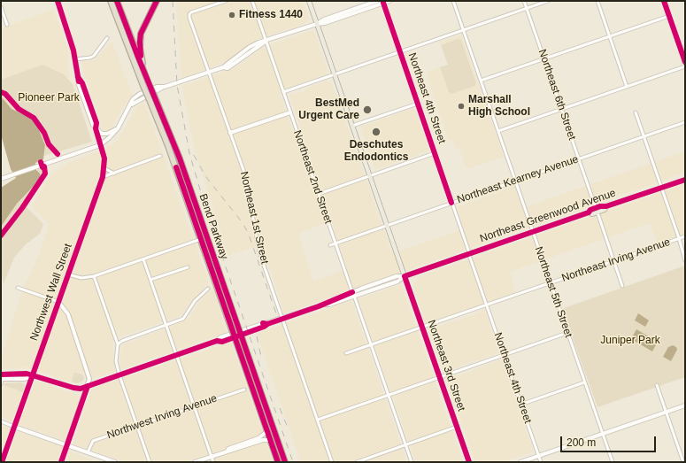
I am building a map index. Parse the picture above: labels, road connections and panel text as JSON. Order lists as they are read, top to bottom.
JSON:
{
  "streets": {
    "highway": ["Bend Parkway"],
    "main road": ["Northeast Greenwood Avenue", "Northwest Wall Street", "Northeast 3rd Street"],
    "street": [
      "Northeast 6th Street",
      "Northeast 4th Street",
      "Northeast 2nd Street",
      "Northeast Kearney Avenue",
      "Northeast 1st Street",
      "Northeast Irving Avenue",
      "Northeast 5th Street",
      "Northwest Irving Avenue"
    ]
  },
  "crossings": [
    ["Northeast 6th Street", "Northeast Kearney Avenue"],
    ["Northeast 6th Street", "Northeast Greenwood Avenue"],
    ["Northeast 4th Street", "Northeast Kearney Avenue"],
    ["Northeast 4th Street", "Northeast Greenwood Avenue"],
    ["Northeast 4th Street", "Northeast Irving Avenue"],
    ["Northeast 2nd Street", "Northeast Kearney Avenue"],
    ["Northeast 2nd Street", "Northeast Greenwood Avenue"],
    ["Northeast 2nd Street", "Northeast Irving Avenue"],
    ["Northeast Kearney Avenue", "Northeast 5th Street"],
    ["Northeast Kearney Avenue", "Northeast 3rd Street"],
    ["Northeast Greenwood Avenue", "Northeast 1st Street"],
    ["Northeast Greenwood Avenue", "Northwest Wall Street"],
    ["Northeast Greenwood Avenue", "Northeast 5th Street"],
    ["Northeast Greenwood Avenue", "Northeast 3rd Street"],
    ["Northeast Irving Avenue", "Northeast 5th Street"],
    ["Northeast Irving Avenue", "Northeast 3rd Street"]
  ],
  "parks": ["Pioneer Park", "Juniper Park"],
  "places": [
    "Fitness 1440",
    "Marshall High School",
    "BestMed Urgent Care",
    "Deschutes Endodontics"
  ],
  "scale_bar": "200 m"
}
